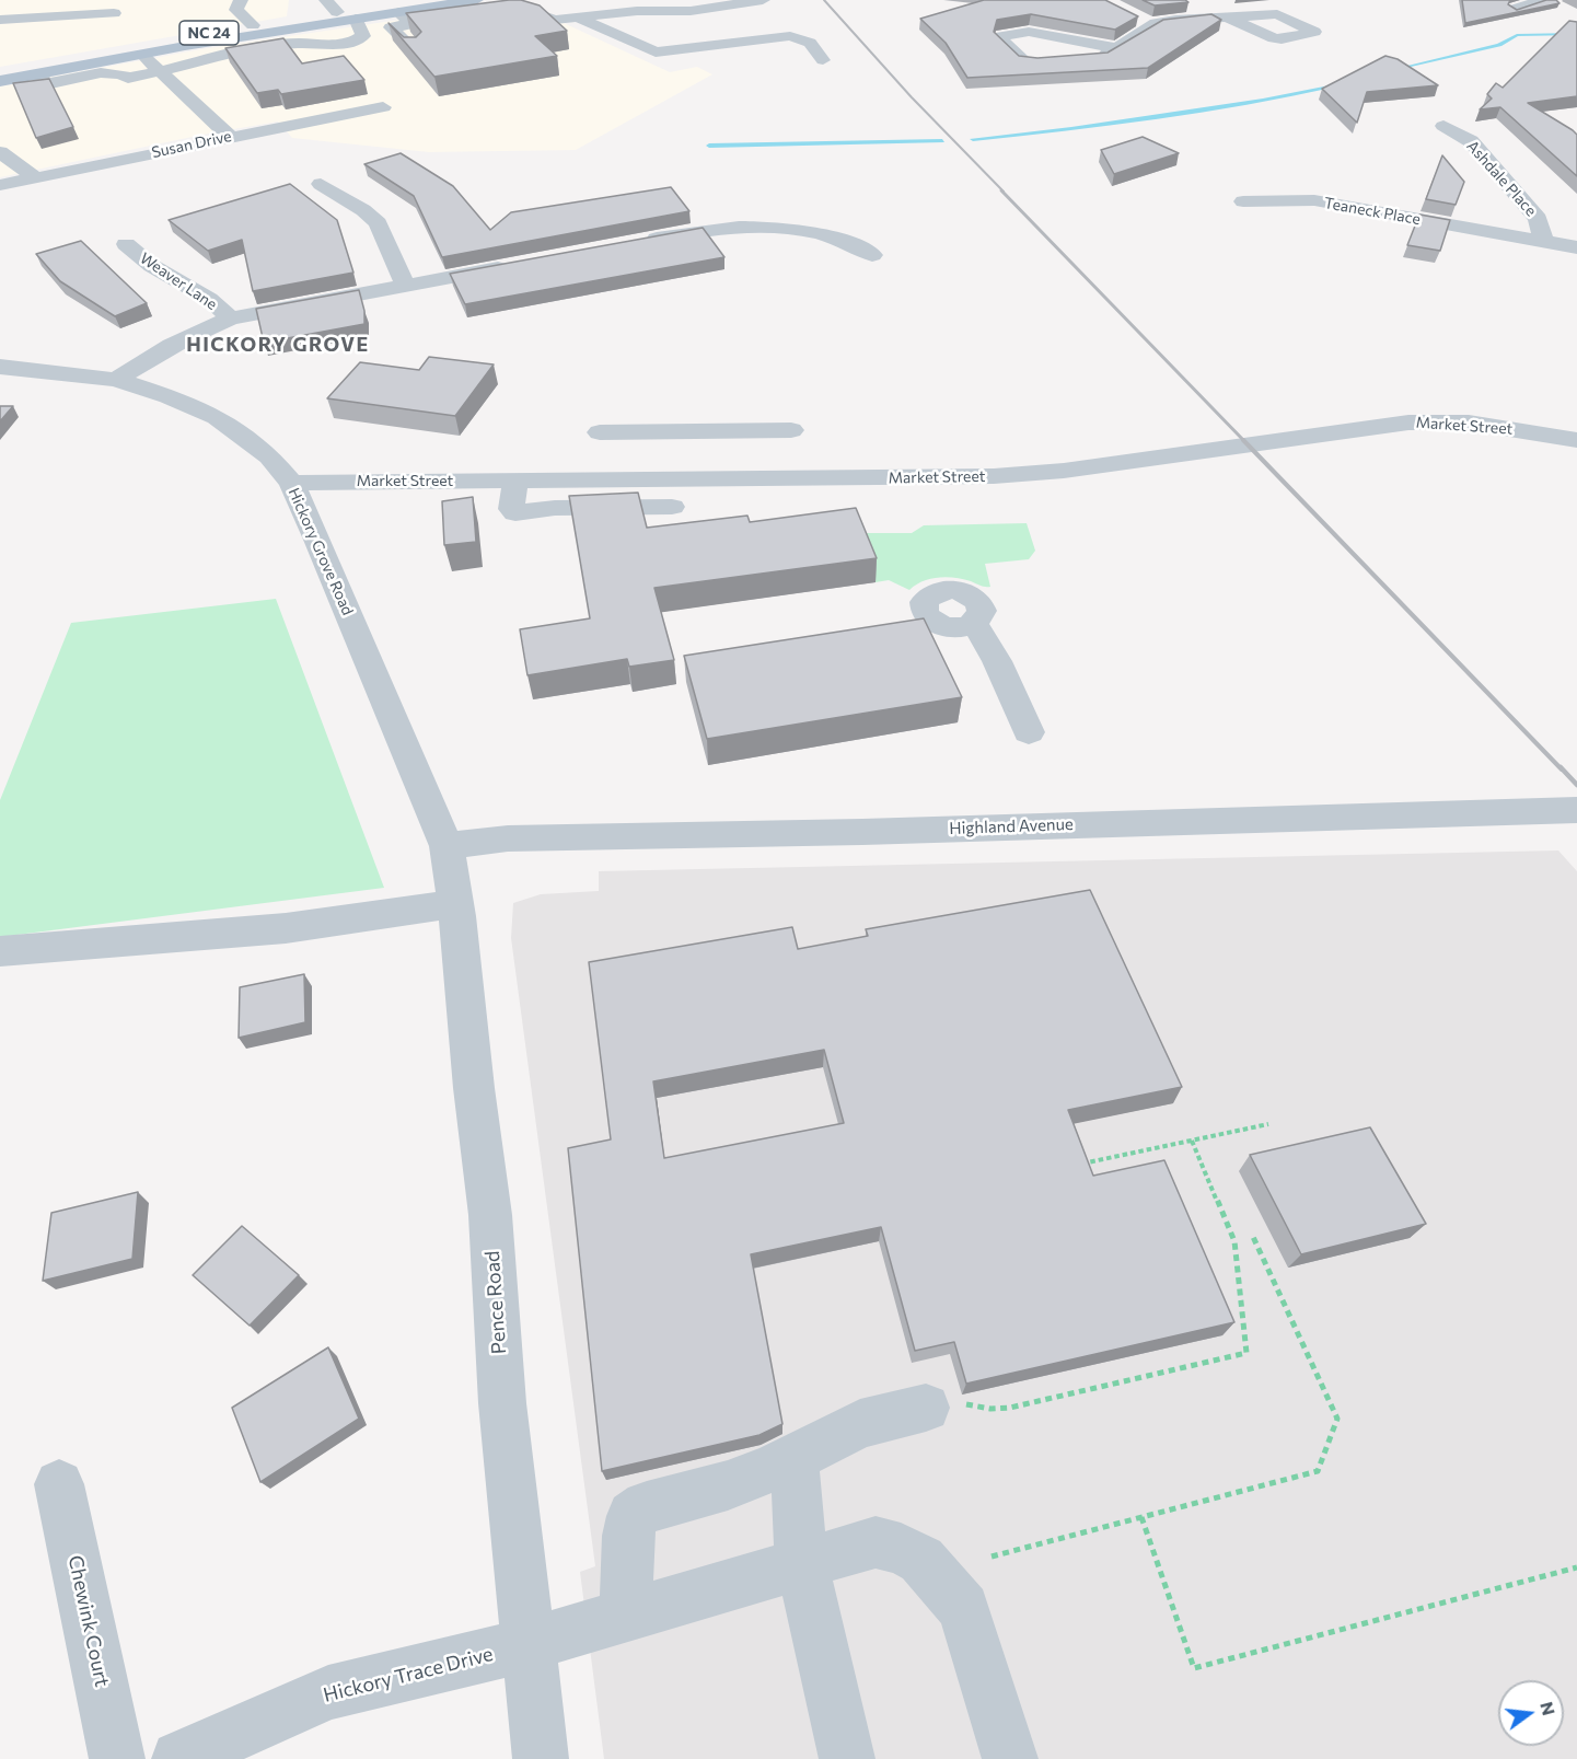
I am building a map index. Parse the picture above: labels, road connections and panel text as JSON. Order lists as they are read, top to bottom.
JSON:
{
  "streets": {
    "main road": ["NC 24"],
    "street": [
      "Susan Drive",
      "Ashdale Place",
      "Teaneck Place",
      "Weaver Lane",
      "Market Street",
      "Hickory Grove Road",
      "Highland Avenue",
      "Pence Road",
      "Chewink Court",
      "Hickory Trace Drive"
    ]
  },
  "crossings": [
    ["Ashdale Place", "Teaneck Place"],
    ["Market Street", "Hickory Grove Road"],
    ["Hickory Grove Road", "Highland Avenue"],
    ["Hickory Grove Road", "Pence Road"],
    ["Highland Avenue", "Pence Road"],
    ["Pence Road", "Hickory Trace Drive"]
  ],
  "districts": ["HICKORY GROVE"],
  "north": "right"
}
